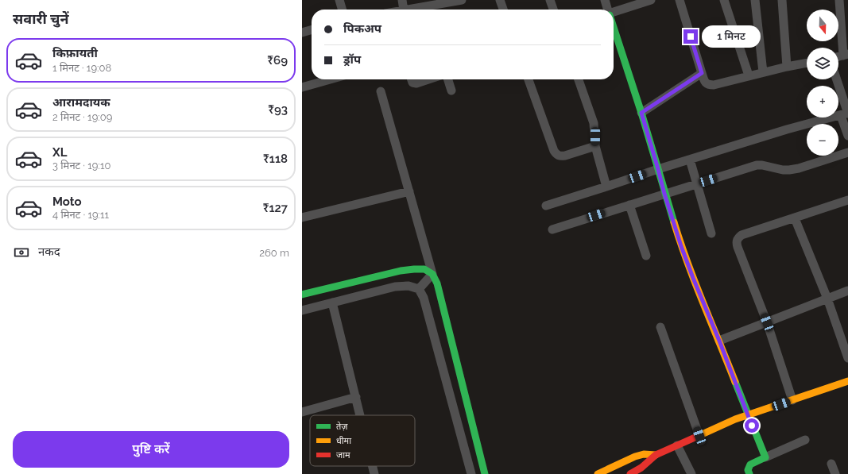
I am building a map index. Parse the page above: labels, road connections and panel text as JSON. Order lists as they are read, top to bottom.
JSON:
{
  "legend": ["तेज़", "धीमा", "जाम"],
  "north": "bottom",
  "page": {
    "heading": "सवारी चुनें",
    "map_buttons": ["+", "−"],
    "banner": ["पिकअप", "ड्रॉप"],
    "bubble": "1 मिनट",
    "list": [
      {
        "name": "किफ़ायती",
        "note": "1 मिनट · 19:08",
        "value": "₹69"
      },
      {
        "name": "आरामदायक",
        "note": "2 मिनट · 19:09",
        "value": "₹93"
      },
      {
        "name": "XL",
        "note": "3 मिनट · 19:10",
        "value": "₹118"
      },
      {
        "name": "Moto",
        "note": "4 मिनट · 19:11",
        "value": "₹127"
      }
    ],
    "pay": ["नकद", "260 m"],
    "buttons": "पुष्टि करें"
  }
}
